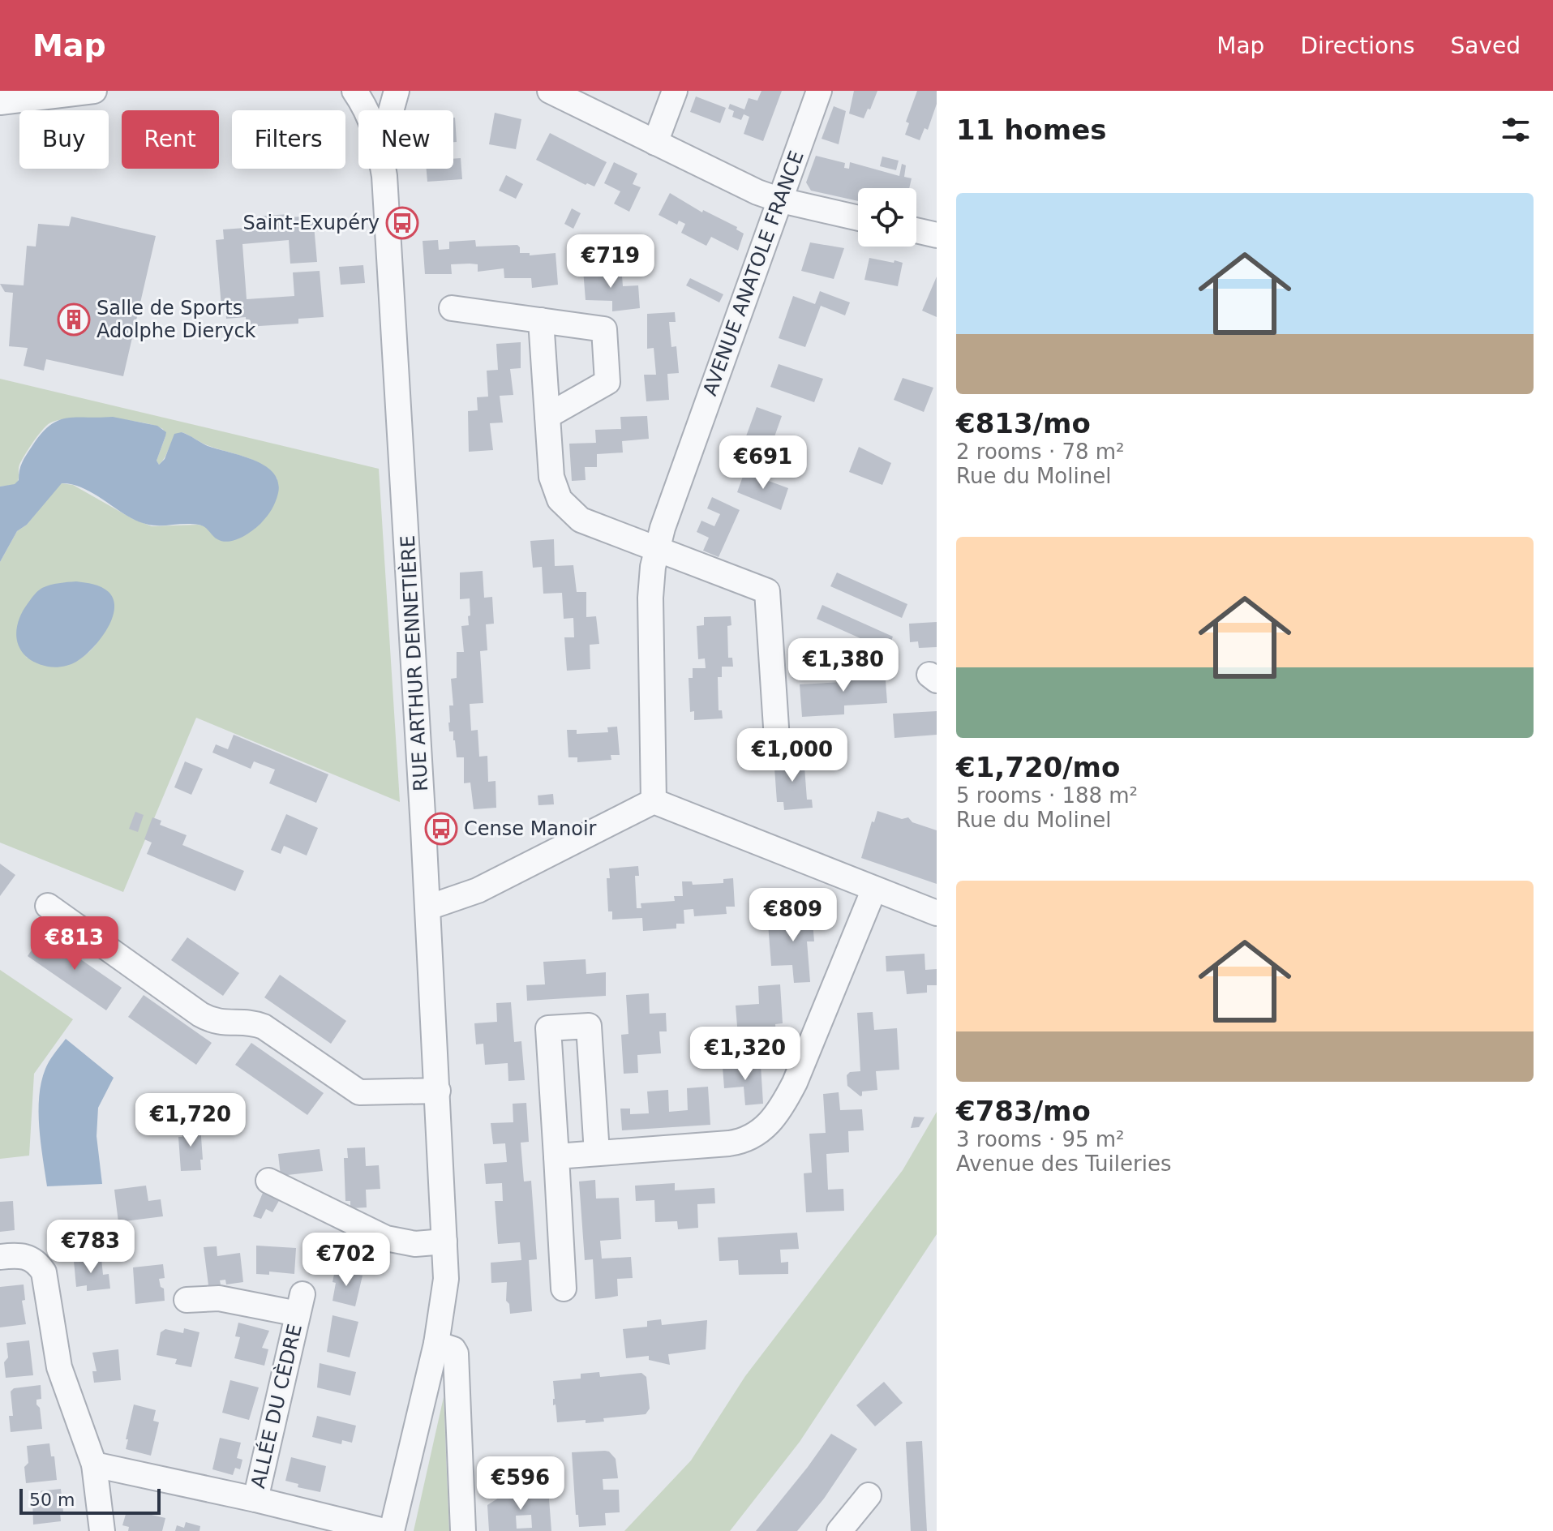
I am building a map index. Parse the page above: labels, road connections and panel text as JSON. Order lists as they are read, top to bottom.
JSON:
{
  "streets": {
    "street": ["AVENUE ANATOLE FRANCE", "RUE ARTHUR DENNETIÈRE", "ALLÉE DU CÈDRE"]
  },
  "places": {
    "bus stop": ["Saint-Exupéry", "Cense Manoir"],
    "building": ["Salle de Sports Adolphe Dieryck"]
  },
  "scale_bar": "50 m",
  "page": {
    "header": "Map",
    "nav": ["Map", "Directions", "Saved"],
    "heading": "11 homes",
    "chip": [
      "Buy",
      "Rent",
      "Filters",
      "New"
    ],
    "list": [
      {
        "name": "€813/mo",
        "note": "2 rooms · 78 m² · Rue du Molinel"
      },
      {
        "name": "€1,720/mo",
        "note": "5 rooms · 188 m² · Rue du Molinel"
      },
      {
        "name": "€783/mo",
        "note": "3 rooms · 95 m² · Avenue des Tuileries"
      }
    ],
    "price": [
      "€719",
      "€691",
      "€1,380",
      "€1,000",
      "€809",
      "€813",
      "€1,320",
      "€1,720",
      "€783",
      "€702",
      "€596"
    ],
    "scale": "50 m"
  }
}
